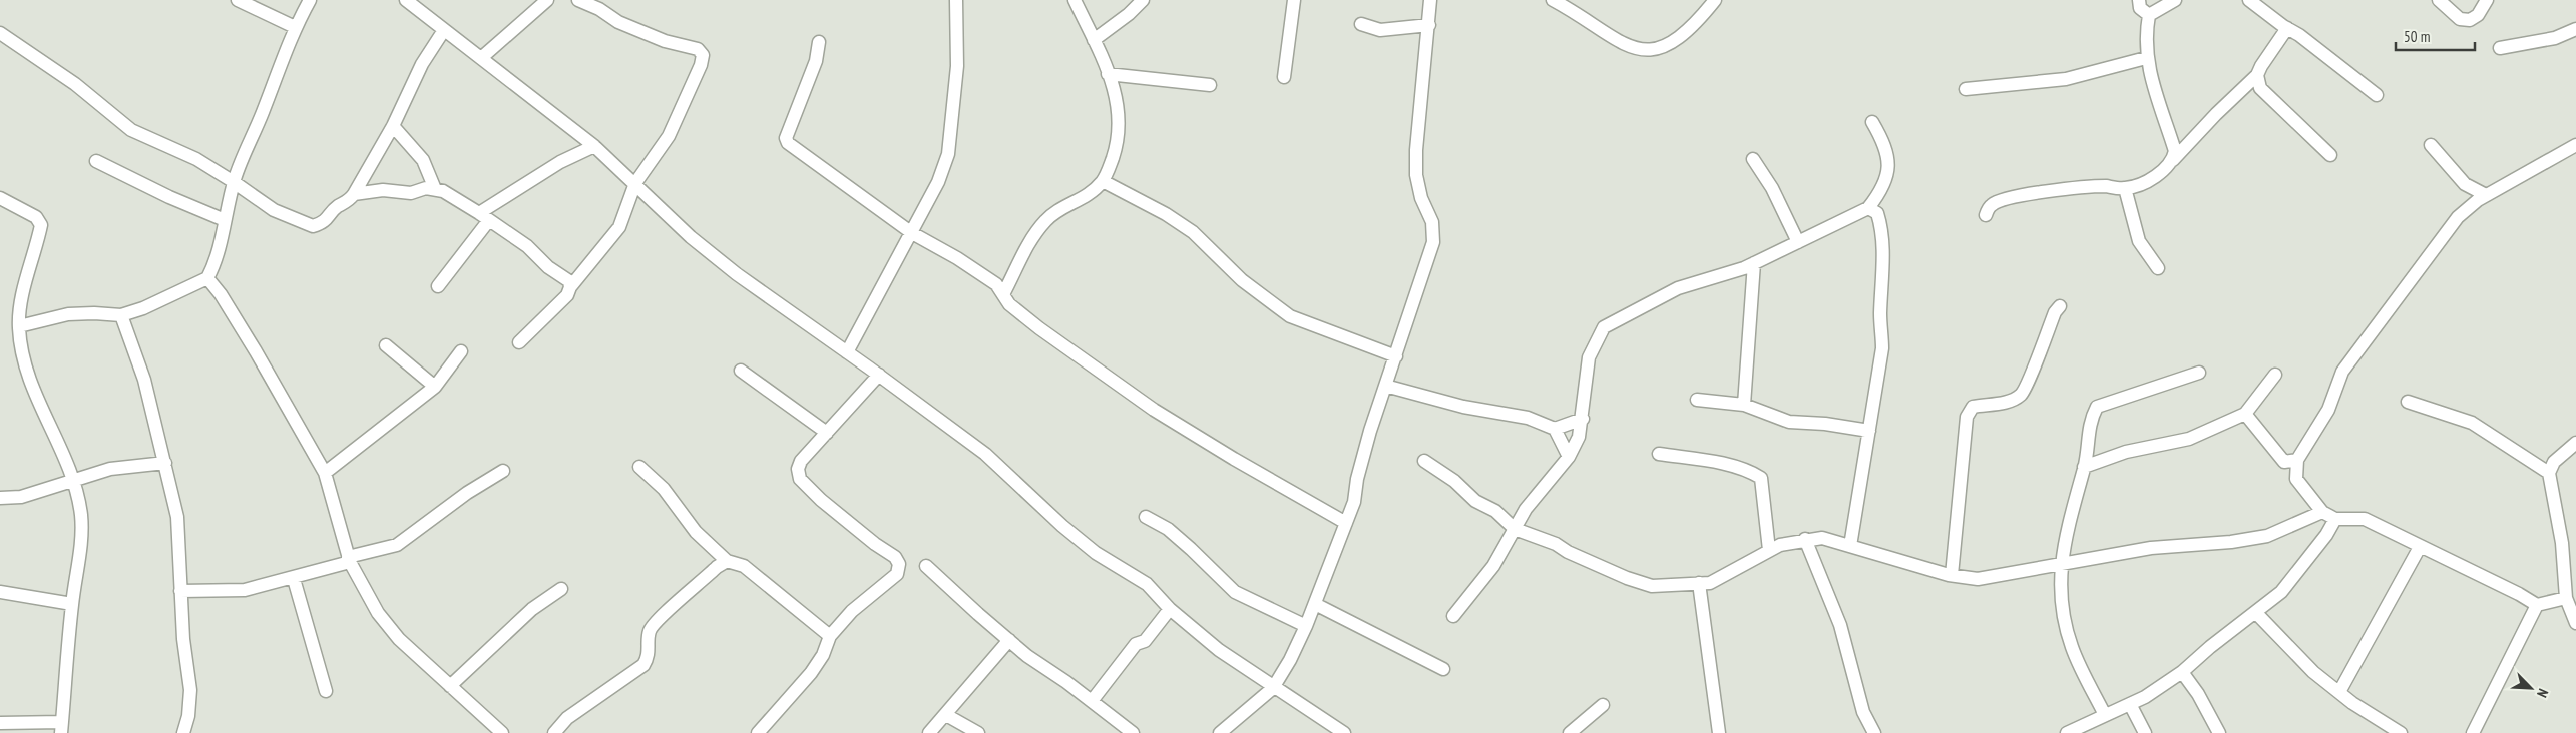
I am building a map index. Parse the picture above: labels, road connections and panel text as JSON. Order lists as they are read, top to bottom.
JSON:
{
  "scale_bar": "50 m",
  "north": "bottom right"
}
